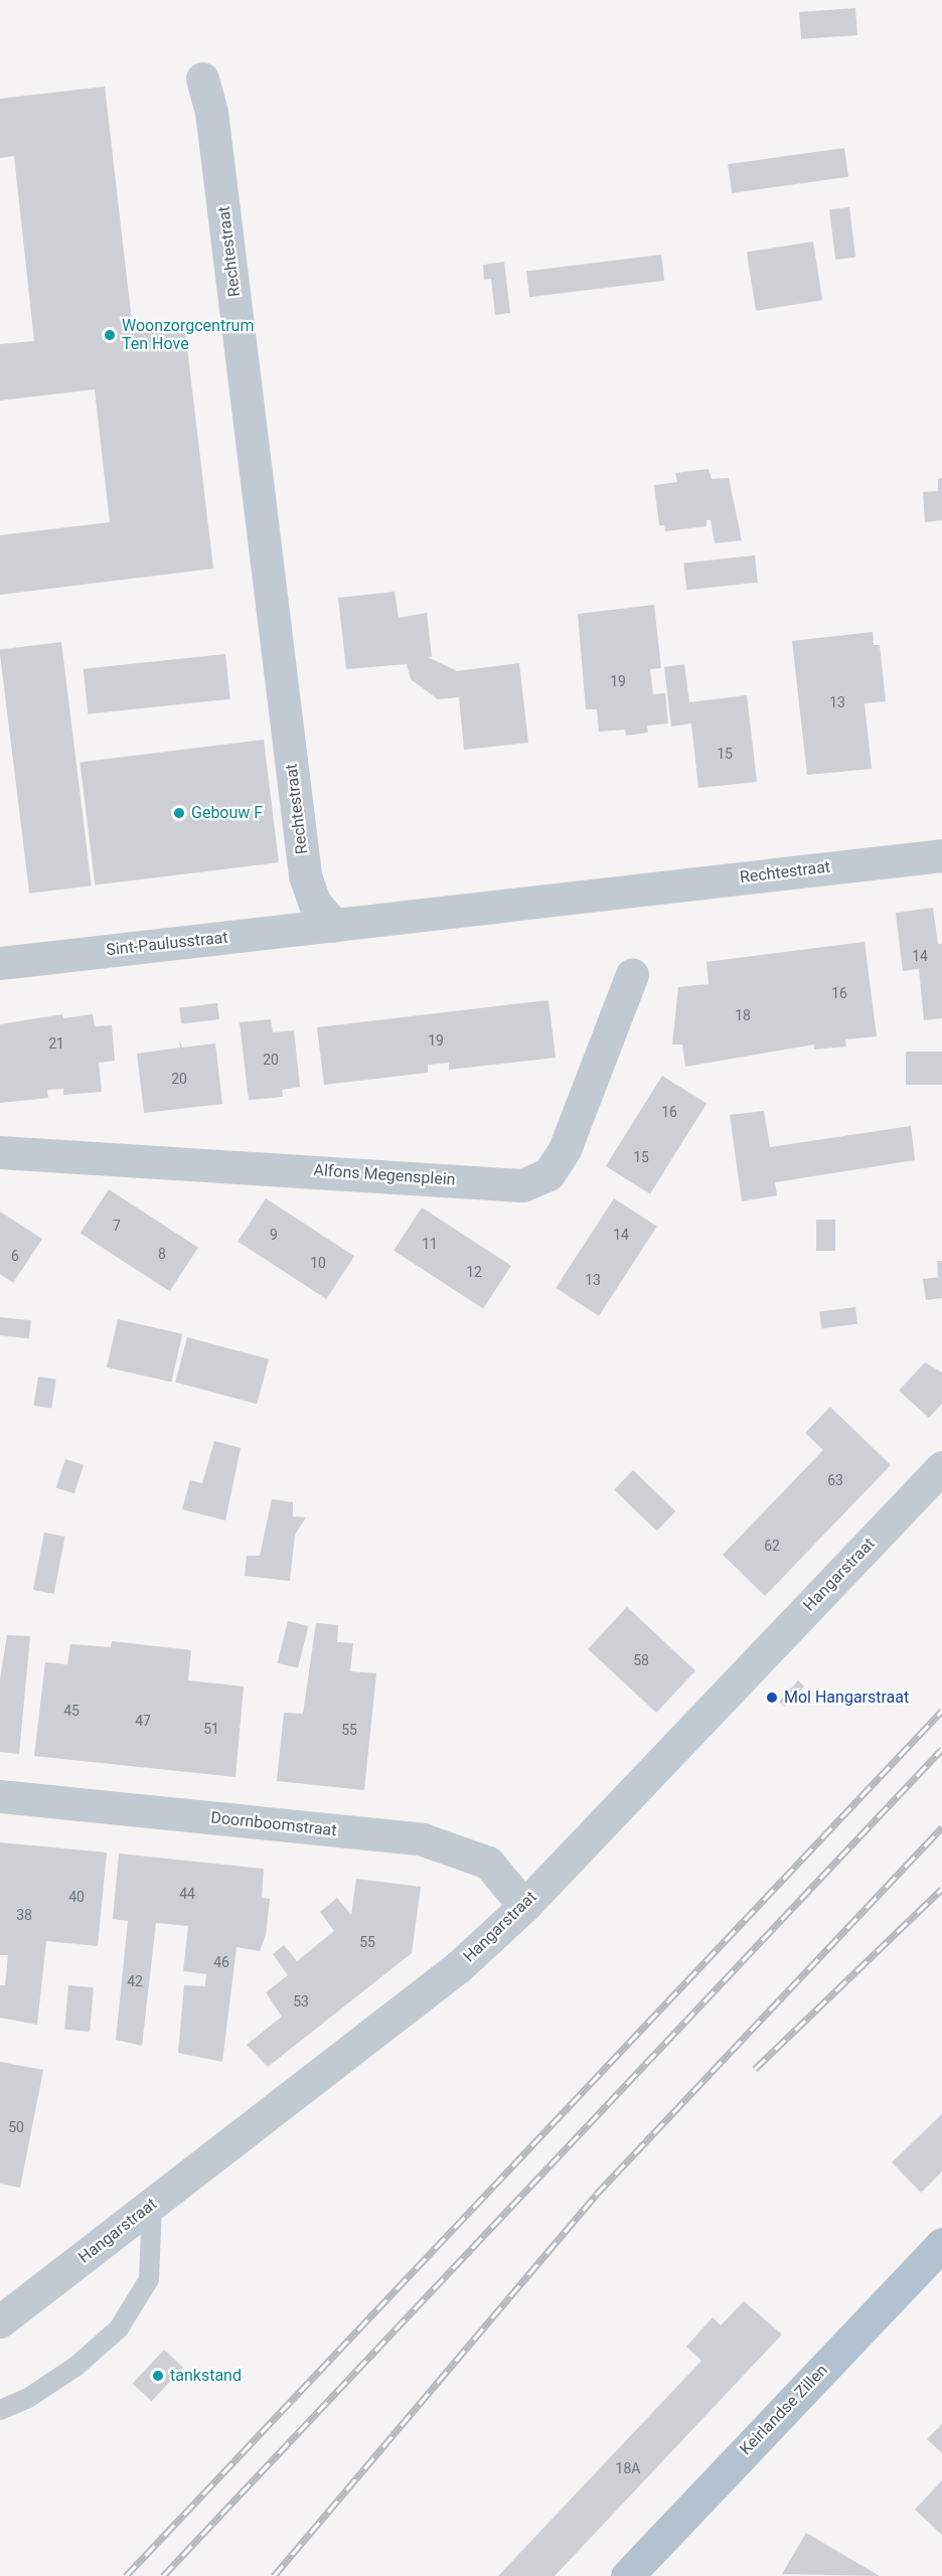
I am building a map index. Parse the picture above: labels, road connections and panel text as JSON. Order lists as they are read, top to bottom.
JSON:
{
  "streets": {
    "main road": ["Keirlandse Zillen"],
    "street": [
      "Rechtestraat",
      "Sint-Paulusstraat",
      "Alfons Megensplein",
      "Hangarstraat",
      "Doornboomstraat"
    ]
  },
  "crossings": [
    ["Rechtestraat", "Sint-Paulusstraat"],
    ["Hangarstraat", "Doornboomstraat"]
  ],
  "places": [
    "Woonzorgcentrum Ten Hove",
    "Gebouw F",
    "Mol Hangarstraat",
    "tankstand"
  ],
  "house_numbers": [
    "19",
    "13",
    "15",
    "14",
    "16",
    "18",
    "19",
    "21",
    "20",
    "20",
    "16",
    "15",
    "7",
    "9",
    "14",
    "11",
    "8",
    "6",
    "10",
    "12",
    "13",
    "63",
    "62",
    "58",
    "45",
    "47",
    "51",
    "55",
    "44",
    "40",
    "38",
    "55",
    "46",
    "42",
    "53",
    "50",
    "18A"
  ]
}
